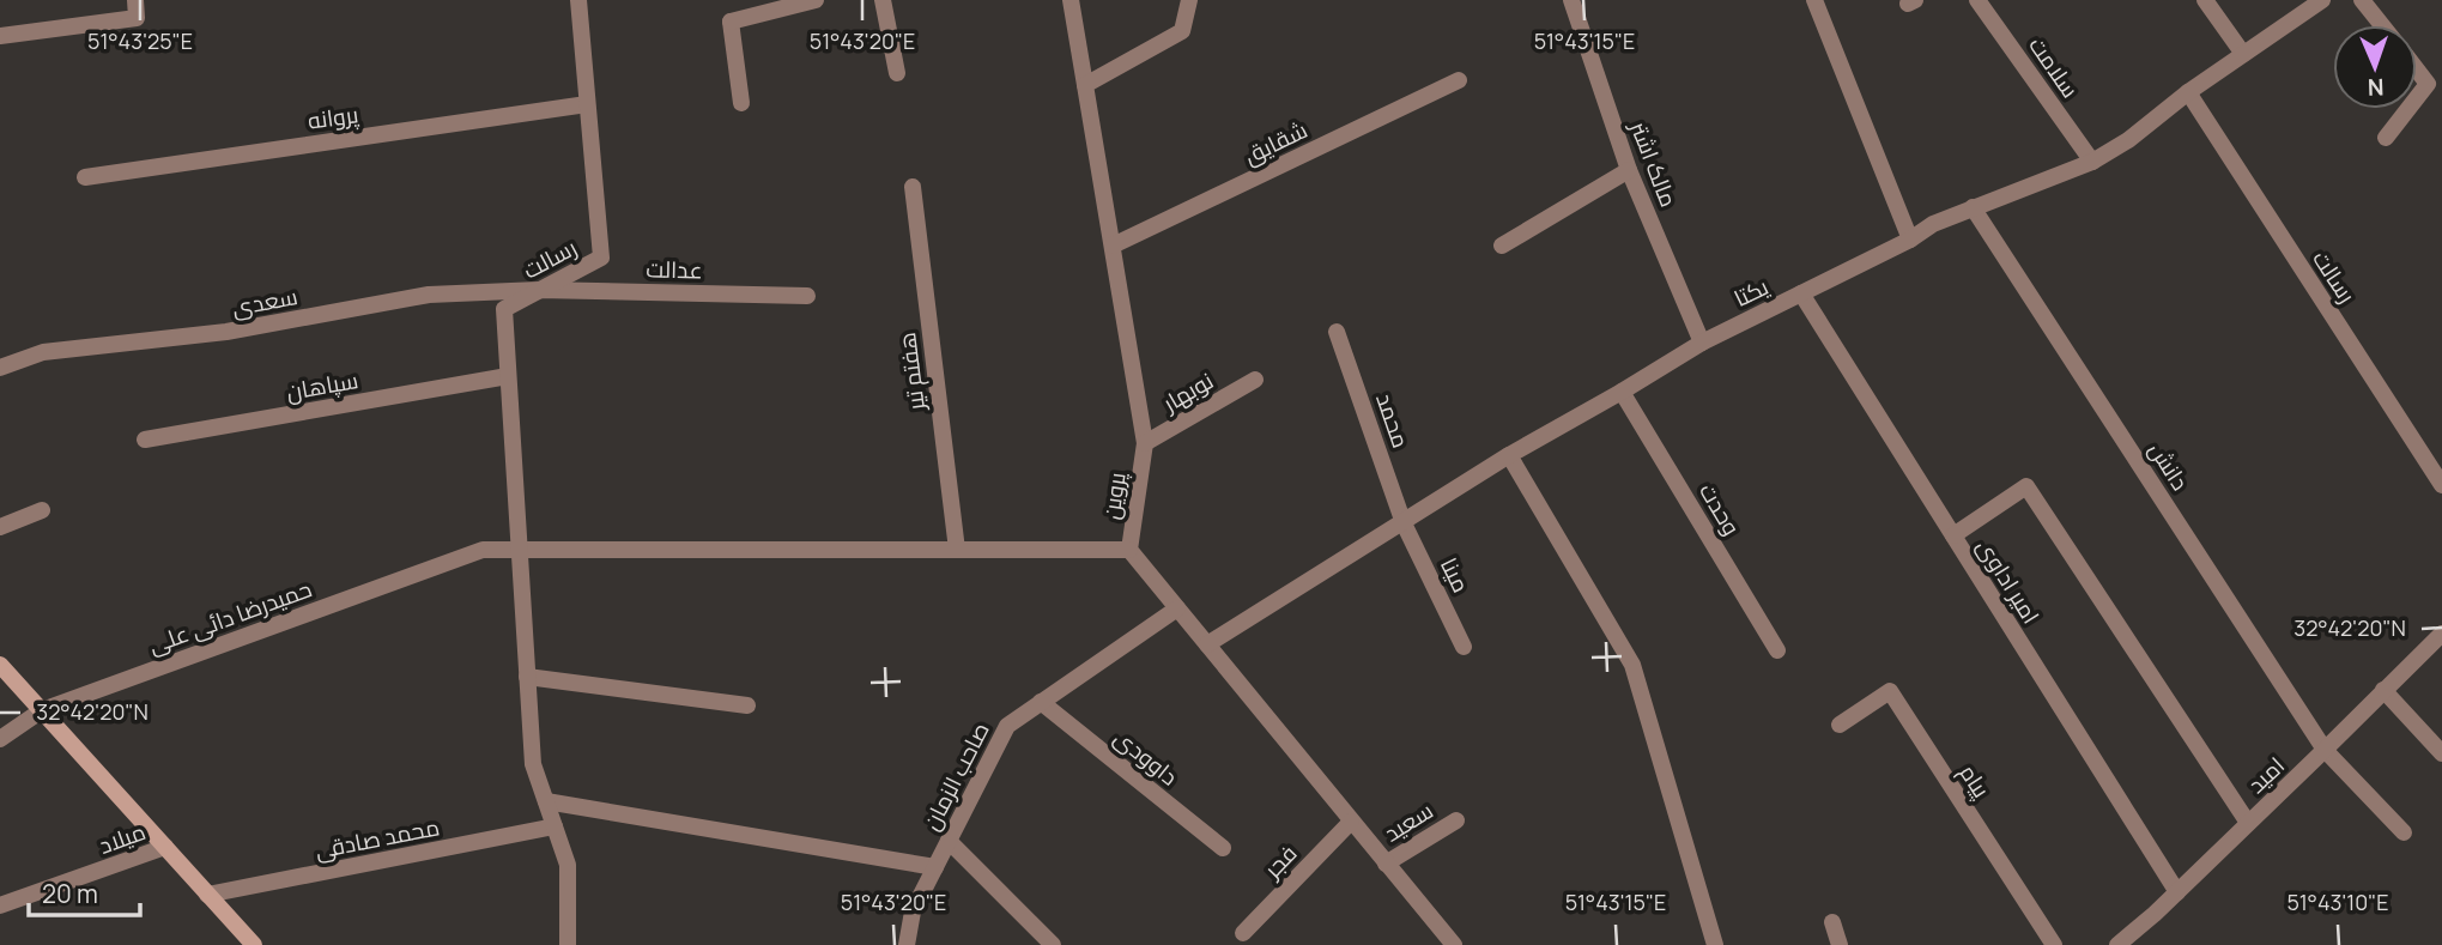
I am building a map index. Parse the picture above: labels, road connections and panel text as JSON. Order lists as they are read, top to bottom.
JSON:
{
  "streets": {
    "street": [
      "سلامت",
      "پروانه",
      "شقایق",
      "مالک اشتر",
      "رسالت",
      "عدالت",
      "یکتا",
      "سعدی",
      "هفتم تیر",
      "سپاهان",
      "نوبهار",
      "محمد",
      "دانش",
      "پروین",
      "وحدت",
      "مینا",
      "امیر اداوی",
      "حمیدرضا دائی علی",
      "داوودی",
      "امید",
      "صاحب الزمان",
      "پیام",
      "سعید",
      "میلاد",
      "محمد صادقی",
      "فجر"
    ]
  },
  "crossings": [
    ["سلامت", "یکتا"],
    ["پروانه", "رسالت"],
    ["شقایق", "پروین"],
    ["مالک اشتر", "یکتا"],
    ["رسالت", "عدالت"],
    ["رسالت", "یکتا"],
    ["رسالت", "سعدی"],
    ["رسالت", "سپاهان"],
    ["رسالت", "حمیدرضا دائی علی"],
    ["رسالت", "محمد صادقی"],
    ["عدالت", "سعدی"],
    ["یکتا", "محمد"],
    ["یکتا", "دانش"],
    ["یکتا", "پروین"],
    ["یکتا", "وحدت"],
    ["یکتا", "مینا"],
    ["یکتا", "امیر اداوی"],
    ["نوبهار", "پروین"],
    ["محمد", "مینا"],
    ["دانش", "امید"],
    ["پروین", "صاحب الزمان"],
    ["پروین", "سعید"],
    ["پروین", "فجر"],
    ["امیر اداوی", "امید"],
    ["داوودی", "صاحب الزمان"]
  ],
  "scale_bar": "20 m",
  "north": "bottom",
  "coordinates": [
    "51°43'25\"E",
    "51°43'20\"E",
    "51°43'15\"E",
    "32°42'20\"N",
    "51°43'10\"E"
  ]
}
